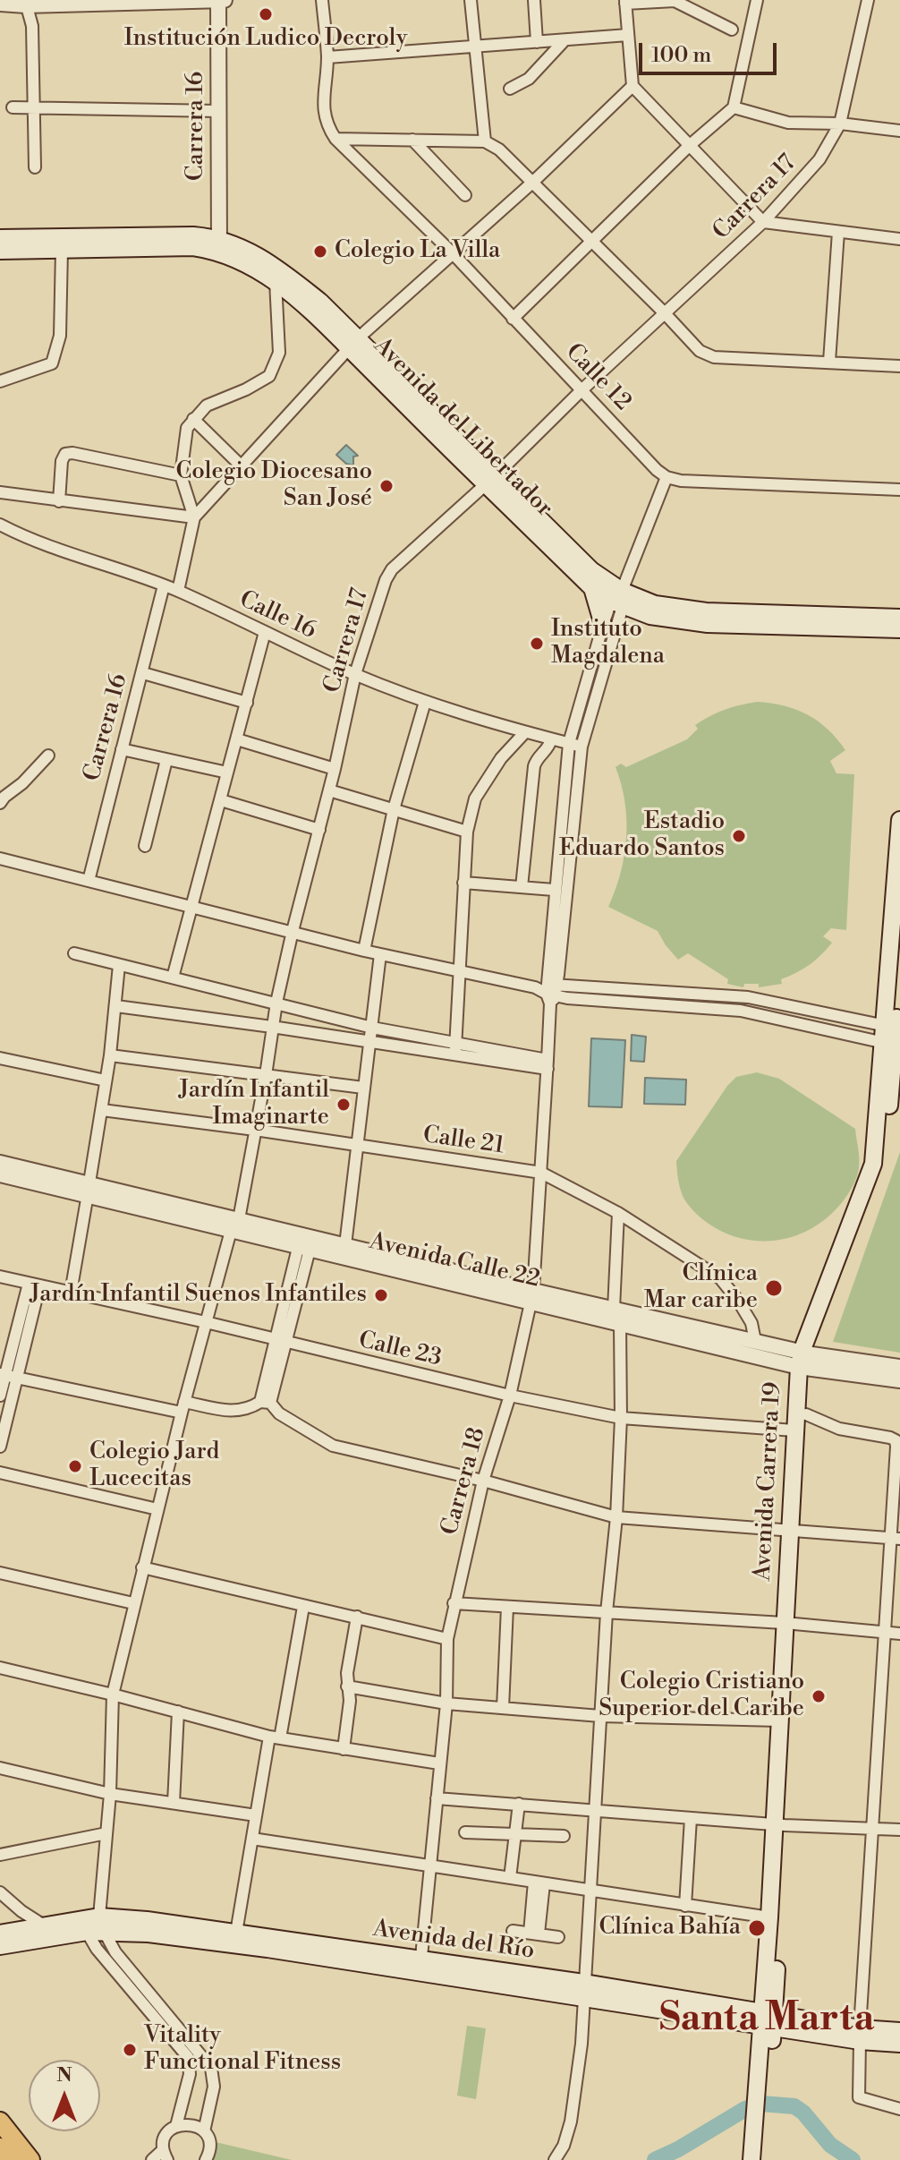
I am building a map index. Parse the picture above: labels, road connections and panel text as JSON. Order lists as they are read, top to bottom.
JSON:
{
  "streets": {
    "main road": ["Avenida del Libertador", "Avenida Carrera 19", "Avenida del Río"],
    "street": [
      "Carrera 16",
      "Carrera 17",
      "Calle 12",
      "Calle 16",
      "Calle 21",
      "Avenida Calle 22",
      "Calle 23",
      "Carrera 18"
    ]
  },
  "crossings": [
    ["Carrera 16", "Avenida del Libertador"],
    ["Carrera 16", "Calle 16"],
    ["Carrera 17", "Calle 12"],
    ["Carrera 17", "Avenida del Libertador"],
    ["Carrera 17", "Calle 16"],
    ["Carrera 17", "Calle 21"],
    ["Carrera 17", "Avenida Calle 22"],
    ["Carrera 17", "Calle 23"],
    ["Carrera 17", "Avenida del Río"],
    ["Calle 12", "Carrera 18"],
    ["Avenida del Libertador", "Carrera 18"],
    ["Calle 16", "Carrera 18"],
    ["Calle 21", "Avenida Calle 22"],
    ["Calle 21", "Carrera 18"],
    ["Avenida Calle 22", "Carrera 18"],
    ["Avenida Calle 22", "Avenida Carrera 19"],
    ["Calle 23", "Carrera 18"],
    ["Calle 23", "Avenida Carrera 19"],
    ["Carrera 18", "Avenida del Río"],
    ["Avenida Carrera 19", "Avenida del Río"]
  ],
  "districts": ["Santa Marta"],
  "places": [
    "Institución Ludico Decroly",
    "Colegio La Villa",
    "Colegio Diocesano San José",
    "Instituto Magdalena",
    "Estadio Eduardo Santos",
    "Jardín Infantil Imaginarte",
    "Clínica Mar caribe",
    "Jardín Infantil Suenos Infantiles",
    "Colegio Jard Lucecitas",
    "Colegio Cristiano Superior del Caribe",
    "Clínica Bahía",
    "Vitality Functional Fitness"
  ],
  "scale_bar": "100 m",
  "north": "top"
}
